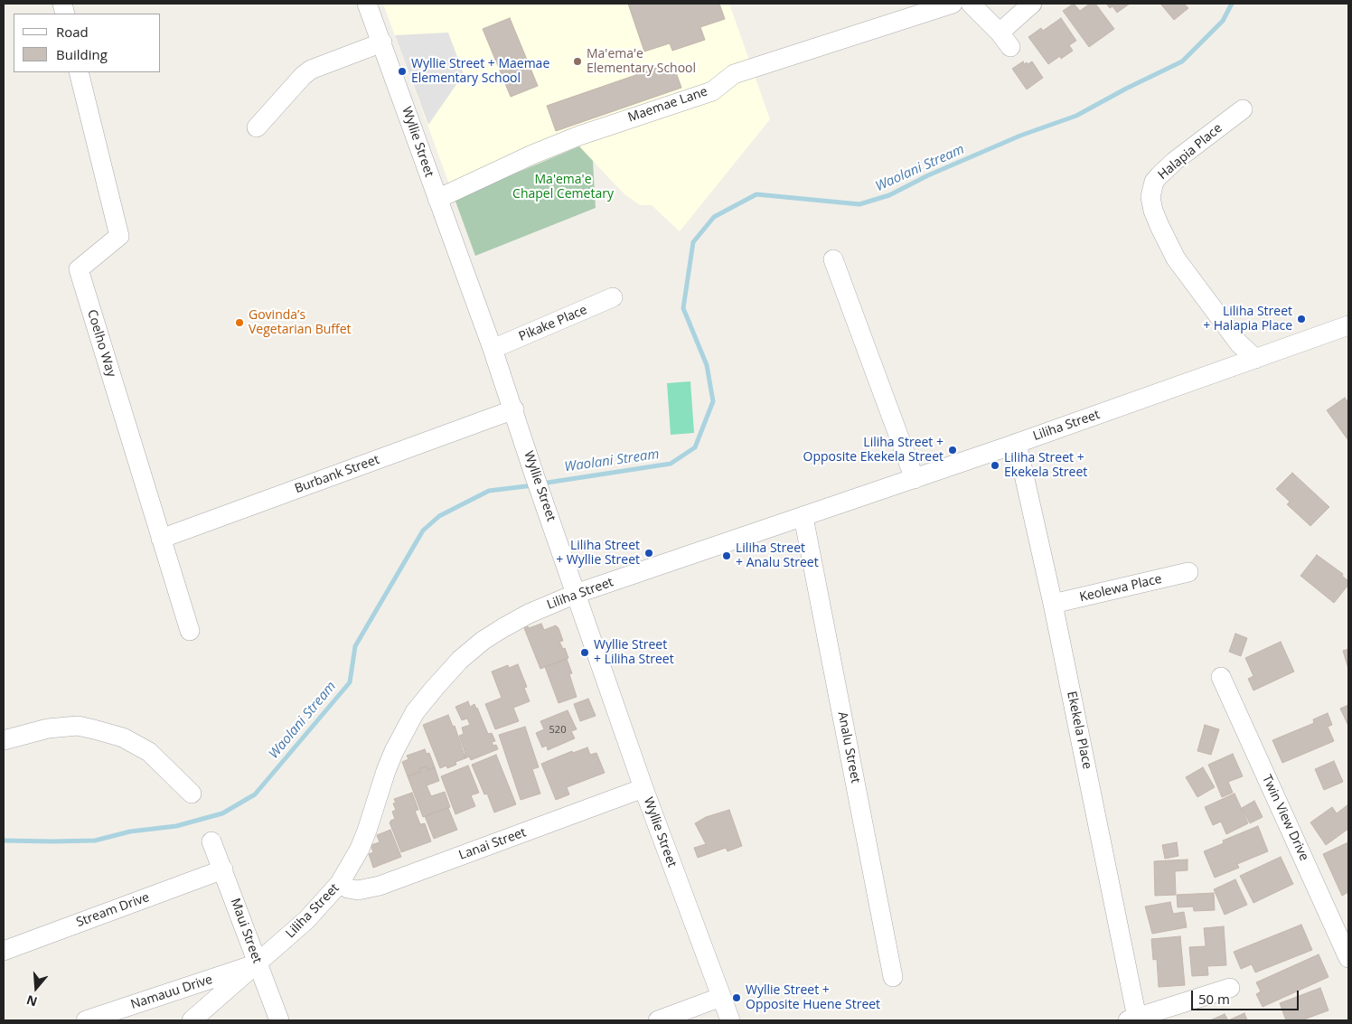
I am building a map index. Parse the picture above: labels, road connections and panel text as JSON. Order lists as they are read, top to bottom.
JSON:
{
  "streets": {
    "street": [
      "Maemae Lane",
      "Wyllie Street",
      "Halapia Place",
      "Pikake Place",
      "Coelho Way",
      "Liliha Street",
      "Burbank Street",
      "Keolewa Place",
      "Ekekela Place",
      "Analu Street",
      "Twin View Drive",
      "Lanai Street",
      "Stream Drive",
      "Maui Street",
      "Namauu Drive"
    ]
  },
  "crossings": [
    ["Maemae Lane", "Wyllie Street"],
    ["Wyllie Street", "Pikake Place"],
    ["Wyllie Street", "Liliha Street"],
    ["Wyllie Street", "Burbank Street"],
    ["Wyllie Street", "Lanai Street"],
    ["Halapia Place", "Liliha Street"],
    ["Coelho Way", "Burbank Street"],
    ["Liliha Street", "Ekekela Place"],
    ["Liliha Street", "Analu Street"],
    ["Liliha Street", "Lanai Street"],
    ["Liliha Street", "Maui Street"],
    ["Liliha Street", "Namauu Drive"],
    ["Keolewa Place", "Ekekela Place"],
    ["Stream Drive", "Maui Street"],
    ["Maui Street", "Namauu Drive"]
  ],
  "water": ["Waolani Stream"],
  "parks": ["Ma'ema'e Chapel Cemetary"],
  "places": [
    "Ma'ema'e Elementary School",
    "Wyllie Street + Maemae Elementary School",
    "Liliha Street + Halapia Place",
    "Govinda’s Vegetarian Buffet",
    "Liliha Street + Opposite Ekekela Street",
    "Liliha Street + Ekekela Street",
    "Liliha Street + Wyllie Street",
    "Liliha Street + Analu Street",
    "Wyllie Street + Liliha Street",
    "Wyllie Street + Opposite Huene Street"
  ],
  "house_numbers": ["520"],
  "legend": ["Road", "Building"],
  "scale_bar": "50 m",
  "north": "bottom"
}
